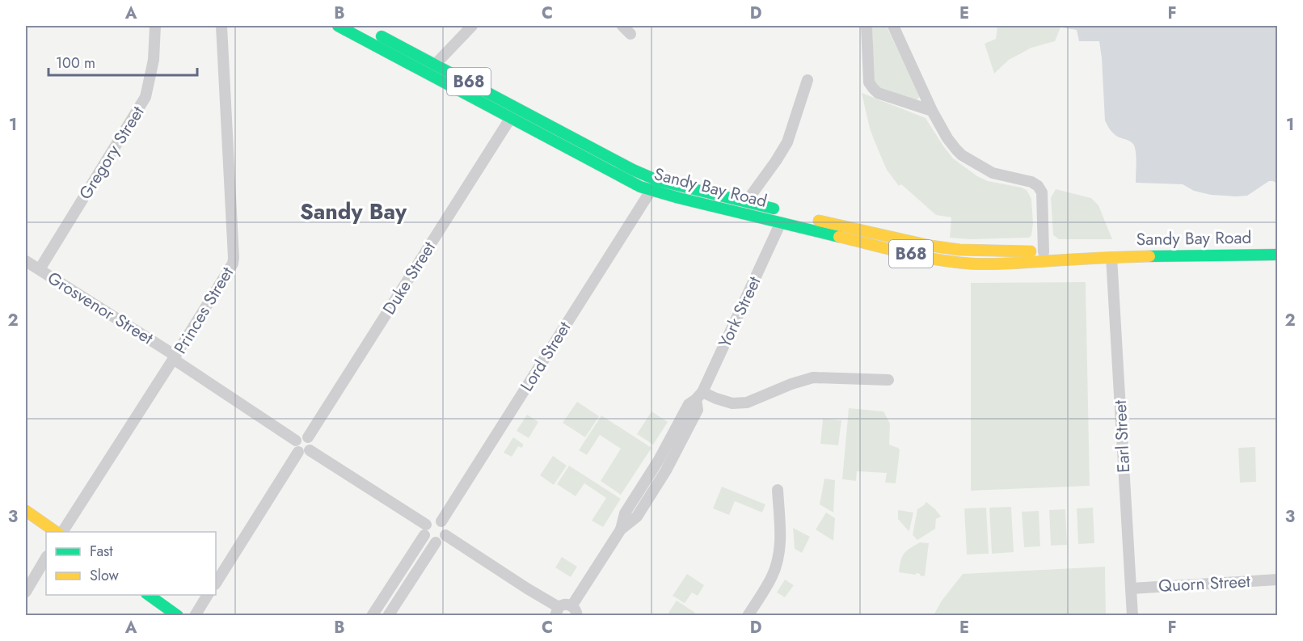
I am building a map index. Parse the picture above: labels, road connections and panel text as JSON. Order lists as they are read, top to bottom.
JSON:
{
  "streets": {
    "main road": ["B68", "Sandy Bay Road"],
    "street": [
      "Gregory Street",
      "Duke Street",
      "Grosvenor Street",
      "Princes Street",
      "York Street",
      "Lord Street",
      "Earl Street",
      "Quorn Street"
    ]
  },
  "crossings": [
    ["Gregory Street", "Grosvenor Street"],
    ["Sandy Bay Road", "Duke Street"],
    ["Sandy Bay Road", "York Street"],
    ["Sandy Bay Road", "Lord Street"],
    ["Sandy Bay Road", "Earl Street"],
    ["Duke Street", "Grosvenor Street"],
    ["Grosvenor Street", "Princes Street"],
    ["Earl Street", "Quorn Street"]
  ],
  "districts": ["Sandy Bay"],
  "legend": ["Fast", "Slow"],
  "scale_bar": "100 m",
  "grid": {
    "columns": [
      "A",
      "B",
      "C",
      "D",
      "E",
      "F"
    ],
    "rows": ["1", "2", "3"]
  }
}
